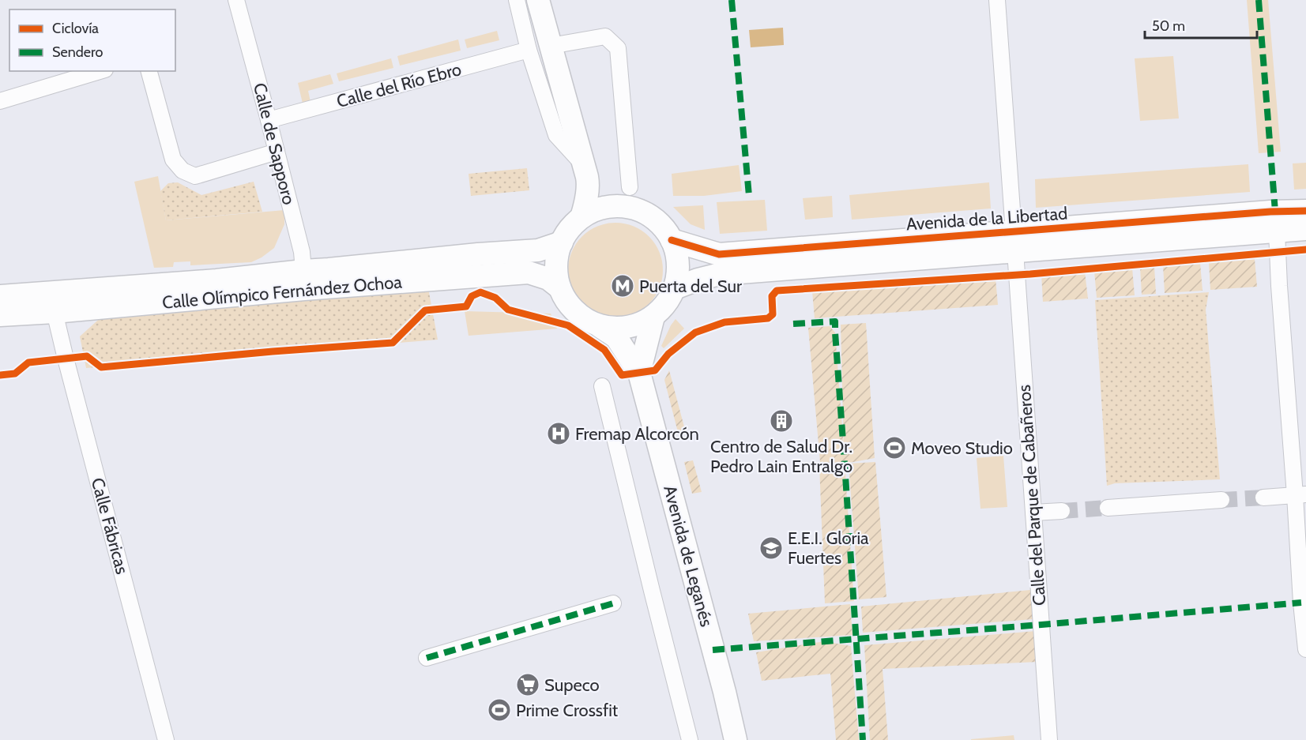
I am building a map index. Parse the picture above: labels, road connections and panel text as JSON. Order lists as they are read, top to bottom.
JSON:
{
  "streets": {
    "street": [
      "Calle del Río Ebro",
      "Calle de Sapporo",
      "Avenida de la Libertad",
      "Calle Olímpico Fernández Ochoa",
      "Calle del Parque de Cabañeros",
      "Calle Fábricas",
      "Avenida de Leganés"
    ]
  },
  "crossings": [
    ["Calle del Río Ebro", "Calle de Sapporo"],
    ["Calle de Sapporo", "Calle Olímpico Fernández Ochoa"],
    ["Avenida de la Libertad", "Calle Olímpico Fernández Ochoa"],
    ["Avenida de la Libertad", "Calle del Parque de Cabañeros"],
    ["Avenida de la Libertad", "Avenida de Leganés"],
    ["Calle Olímpico Fernández Ochoa", "Calle Fábricas"],
    ["Calle Olímpico Fernández Ochoa", "Avenida de Leganés"]
  ],
  "places": {
    "metro station": ["Puerta del Sur"],
    "building": ["Centro de Salud Dr. Pedro Lain Entralgo"],
    "hospital": ["Fremap Alcorcón"],
    "sports": ["Moveo Studio", "Prime Crossfit"],
    "school or university": ["E.E.I. Gloria Fuertes"],
    "supermarket": ["Supeco"]
  },
  "legend": ["Ciclovía", "Sendero"],
  "scale_bar": "50 m"
}
